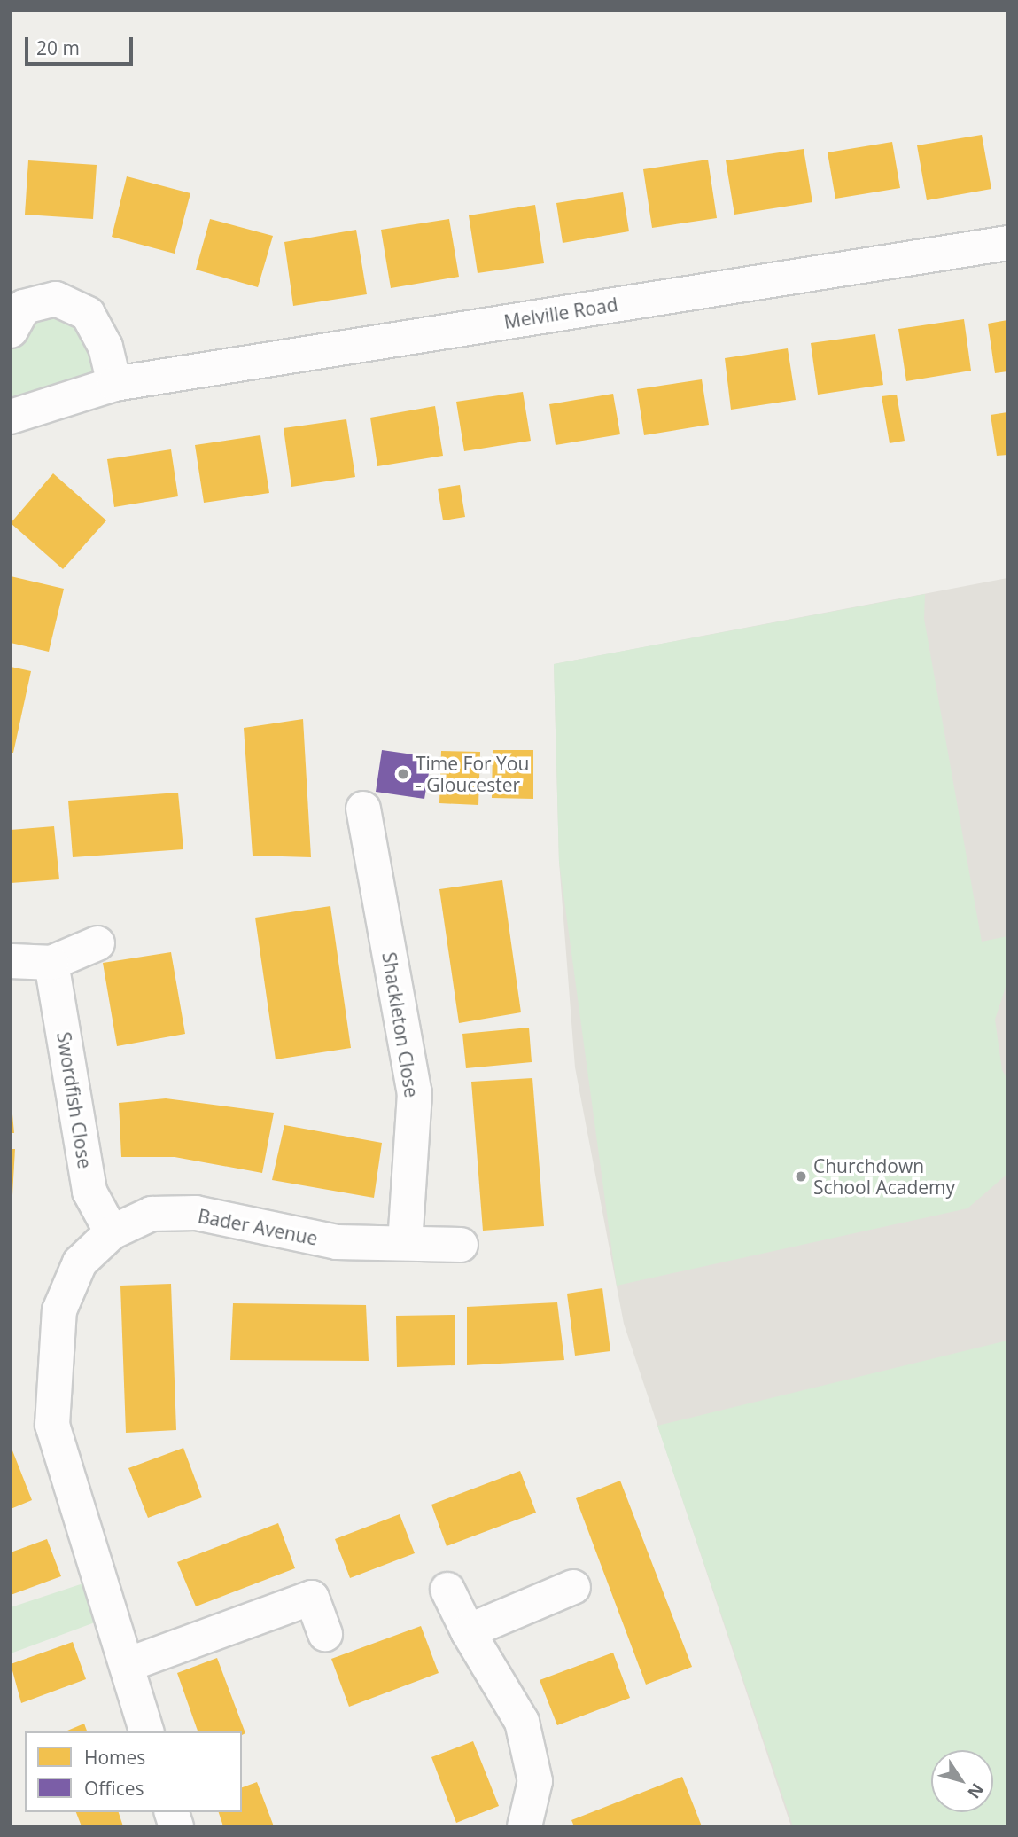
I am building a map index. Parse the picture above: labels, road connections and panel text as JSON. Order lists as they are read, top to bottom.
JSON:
{
  "streets": {
    "street": [
      "Melville Road",
      "Shackleton Close",
      "Swordfish Close",
      "Bader Avenue"
    ]
  },
  "crossings": [
    ["Shackleton Close", "Bader Avenue"],
    ["Swordfish Close", "Bader Avenue"]
  ],
  "places": ["Time For You - Gloucester", "Churchdown School Academy"],
  "legend": ["Homes", "Offices"],
  "scale_bar": "20 m",
  "north": "bottom right"
}
